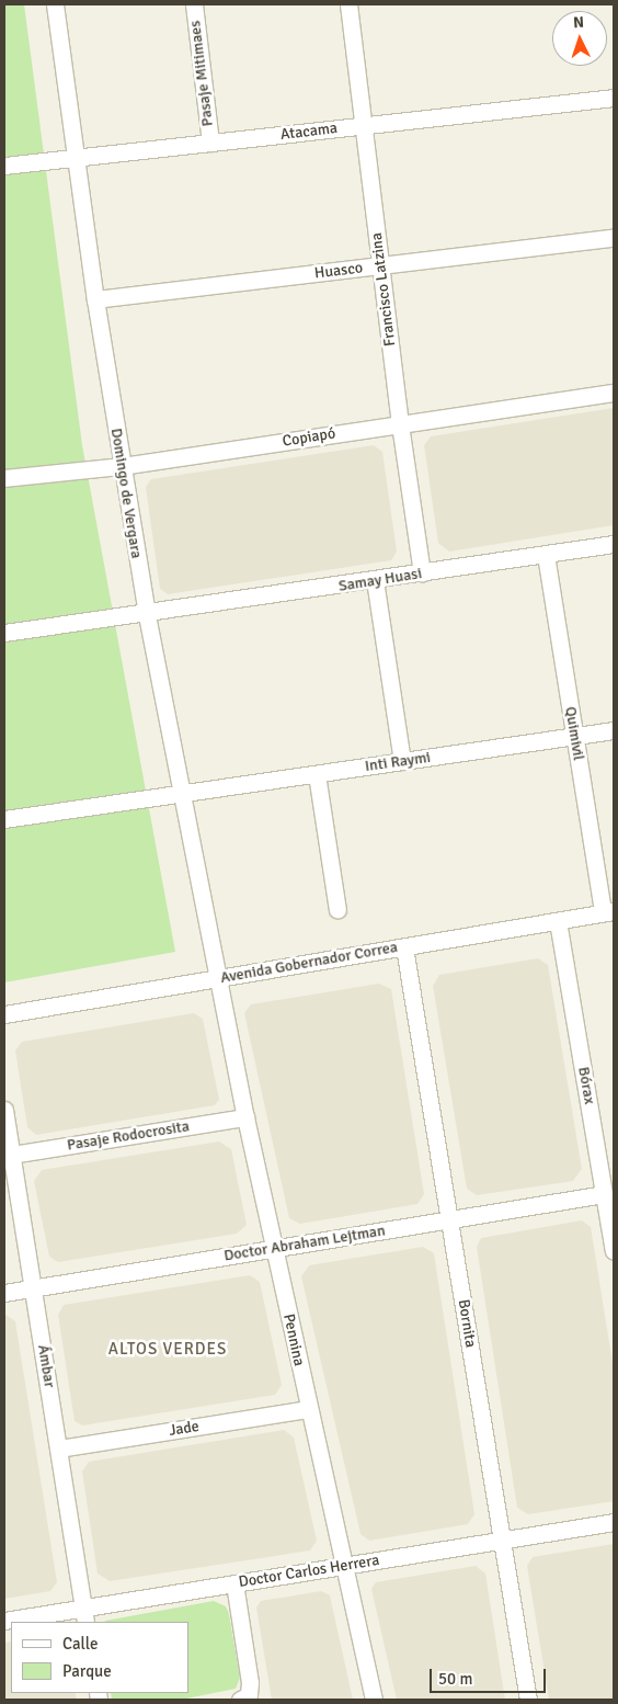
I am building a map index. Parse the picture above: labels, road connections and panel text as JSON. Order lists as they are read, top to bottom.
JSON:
{
  "streets": {
    "street": [
      "Pasaje Mitimaes",
      "Atacama",
      "Huasco",
      "Francisco Latzina",
      "Copiapó",
      "Domingo de Vergara",
      "Samay Huasi",
      "Quimivil",
      "Inti Raymi",
      "Avenida Gobernador Correa",
      "Bórax",
      "Pasaje Rodocrosita",
      "Doctor Abraham Lejtman",
      "Bornita",
      "Pennina",
      "Ámbar",
      "Jade",
      "Doctor Carlos Herrera"
    ]
  },
  "crossings": [
    ["Pasaje Mitimaes", "Atacama"],
    ["Atacama", "Francisco Latzina"],
    ["Atacama", "Domingo de Vergara"],
    ["Huasco", "Francisco Latzina"],
    ["Huasco", "Domingo de Vergara"],
    ["Francisco Latzina", "Copiapó"],
    ["Francisco Latzina", "Samay Huasi"],
    ["Copiapó", "Domingo de Vergara"],
    ["Domingo de Vergara", "Samay Huasi"],
    ["Domingo de Vergara", "Inti Raymi"],
    ["Domingo de Vergara", "Avenida Gobernador Correa"],
    ["Domingo de Vergara", "Pennina"],
    ["Samay Huasi", "Quimivil"],
    ["Quimivil", "Inti Raymi"],
    ["Quimivil", "Avenida Gobernador Correa"],
    ["Avenida Gobernador Correa", "Bórax"],
    ["Avenida Gobernador Correa", "Bornita"],
    ["Avenida Gobernador Correa", "Pennina"],
    ["Bórax", "Doctor Abraham Lejtman"],
    ["Pasaje Rodocrosita", "Pennina"],
    ["Pasaje Rodocrosita", "Ámbar"],
    ["Doctor Abraham Lejtman", "Bornita"],
    ["Doctor Abraham Lejtman", "Pennina"],
    ["Doctor Abraham Lejtman", "Ámbar"],
    ["Bornita", "Doctor Carlos Herrera"],
    ["Pennina", "Jade"],
    ["Pennina", "Doctor Carlos Herrera"],
    ["Ámbar", "Jade"],
    ["Ámbar", "Doctor Carlos Herrera"]
  ],
  "districts": ["ALTOS VERDES"],
  "legend": ["Calle", "Parque"],
  "scale_bar": "50 m",
  "north": "top"
}
